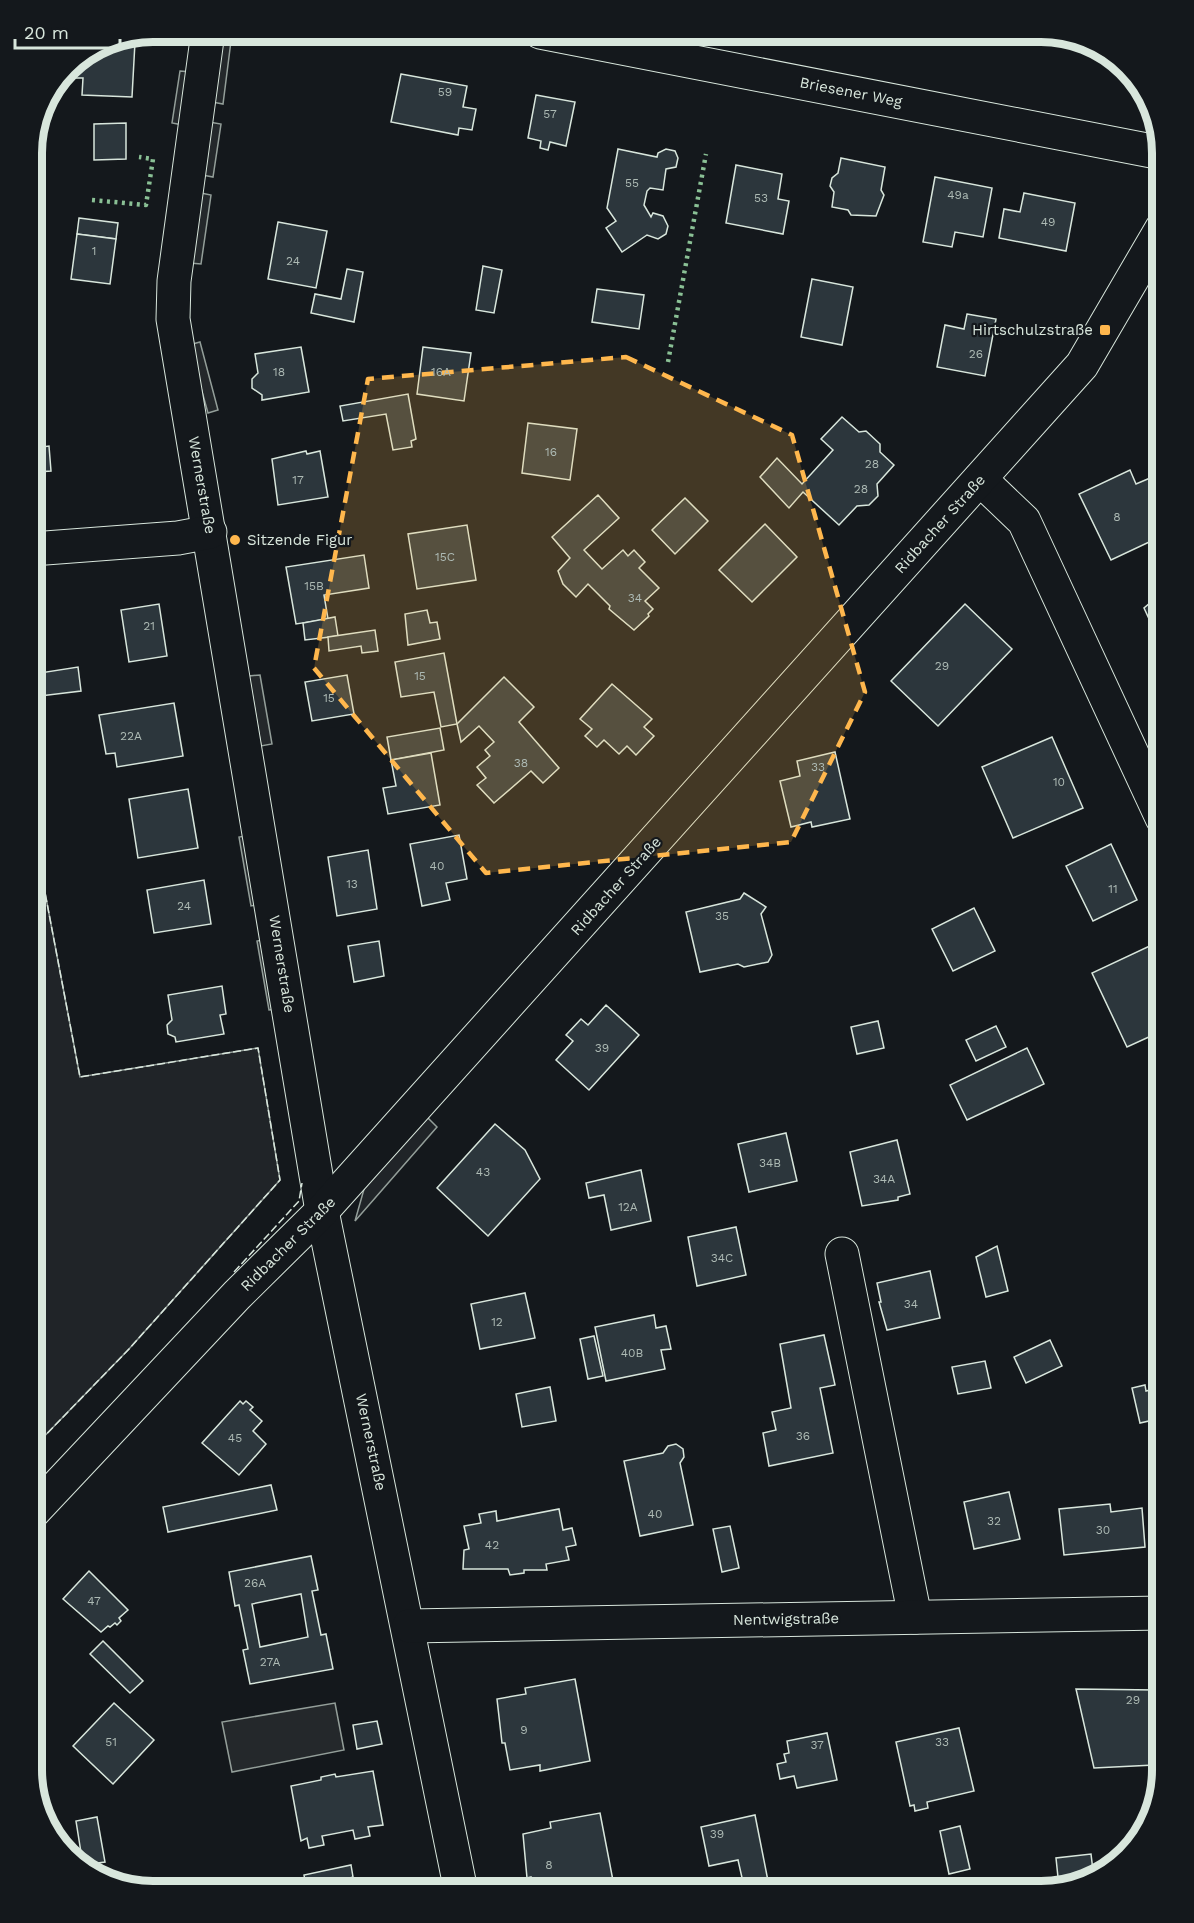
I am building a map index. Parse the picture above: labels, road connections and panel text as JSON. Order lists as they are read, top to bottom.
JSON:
{
  "streets": {
    "street": [
      "Briesener Weg",
      "Wernerstraße",
      "Ridbacher Straße",
      "Nentwigstraße"
    ]
  },
  "crossings": [
    ["Wernerstraße", "Ridbacher Straße"],
    ["Wernerstraße", "Nentwigstraße"]
  ],
  "places": {
    "transit": ["Hirtschulzstraße"],
    "other": ["Sitzende Figur"]
  },
  "house_numbers": [
    "59",
    "57",
    "55",
    "49a",
    "53",
    "49",
    "1",
    "24",
    "26",
    "18",
    "16A",
    "16",
    "28",
    "17",
    "28",
    "8",
    "15C",
    "15B",
    "34",
    "21",
    "29",
    "15",
    "15",
    "22A",
    "38",
    "33",
    "10",
    "40",
    "13",
    "11",
    "24",
    "35",
    "39",
    "34B",
    "43",
    "34A",
    "12A",
    "34C",
    "34",
    "12",
    "40B",
    "36",
    "45",
    "40",
    "32",
    "30",
    "42",
    "26A",
    "47",
    "27A",
    "29",
    "9",
    "51",
    "33",
    "37",
    "39",
    "8"
  ],
  "scale_bar": "20 m"
}
